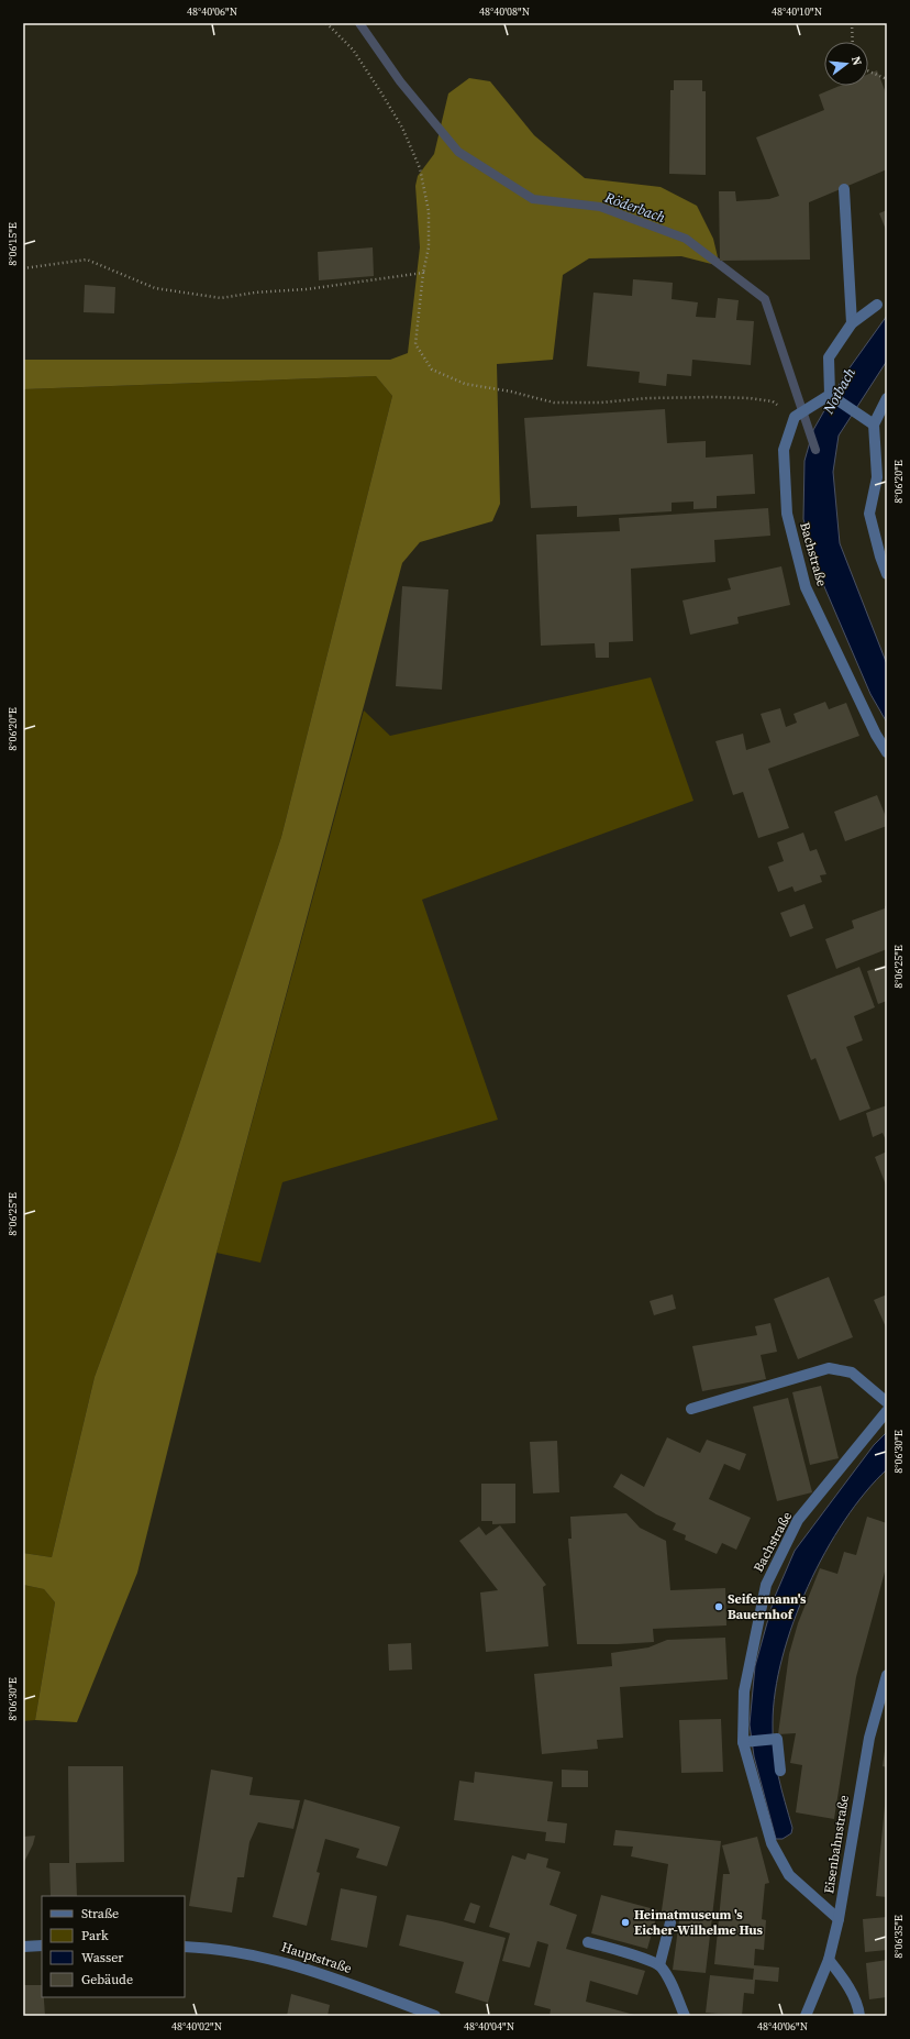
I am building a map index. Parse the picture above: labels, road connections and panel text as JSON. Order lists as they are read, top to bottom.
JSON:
{
  "streets": {
    "street": ["Bachstraße", "Eisenbahnstraße", "Hauptstraße"]
  },
  "crossings": [
    ["Bachstraße", "Eisenbahnstraße"]
  ],
  "water": ["Röderbach", "Notbach"],
  "places": ["Seifermann's Bauernhof", "Heimatmuseum 's Eicher-Wilhelme Hus"],
  "legend": [
    "Straße",
    "Park",
    "Wasser",
    "Gebäude"
  ],
  "north": "right",
  "coordinates": [
    "48°40'06\"N",
    "48°40'08\"N",
    "48°40'10\"N",
    "8°06'15\"E",
    "8°06'20\"E",
    "8°06'25\"E",
    "8°06'30\"E",
    "8°06'35\"E",
    "48°40'02\"N",
    "48°40'04\"N"
  ]
}
